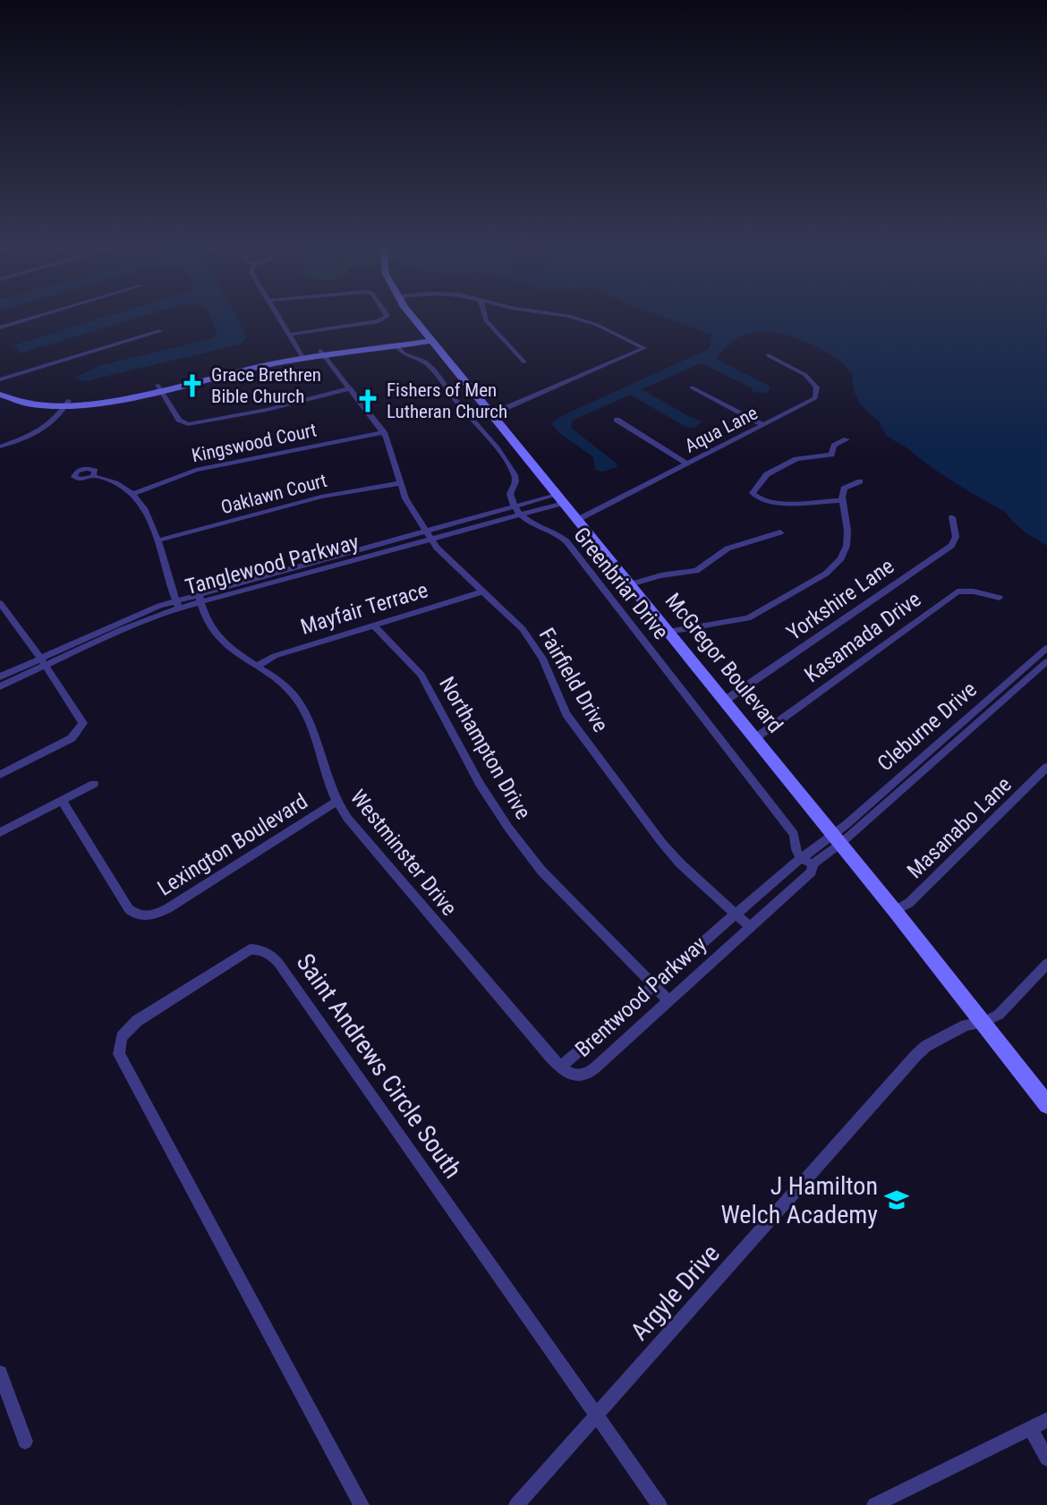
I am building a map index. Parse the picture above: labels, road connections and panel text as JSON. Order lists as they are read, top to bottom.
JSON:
{
  "streets": {
    "main road": ["McGregor Boulevard"],
    "street": [
      "Aqua Lane",
      "Kingswood Court",
      "Oaklawn Court",
      "Tanglewood Parkway",
      "Greenbriar Drive",
      "Yorkshire Lane",
      "Mayfair Terrace",
      "Kasamada Drive",
      "Fairfield Drive",
      "Cleburne Drive",
      "Northampton Drive",
      "Masanabo Lane",
      "Lexington Boulevard",
      "Westminster Drive",
      "Brentwood Parkway",
      "Saint Andrews Circle South",
      "Argyle Drive"
    ]
  },
  "crossings": [
    ["Aqua Lane", "McGregor Boulevard"],
    ["Kingswood Court", "Fairfield Drive"],
    ["Oaklawn Court", "Fairfield Drive"],
    ["Tanglewood Parkway", "Greenbriar Drive"],
    ["Tanglewood Parkway", "McGregor Boulevard"],
    ["Tanglewood Parkway", "Fairfield Drive"],
    ["Tanglewood Parkway", "Westminster Drive"],
    ["Greenbriar Drive", "Brentwood Parkway"],
    ["Yorkshire Lane", "McGregor Boulevard"],
    ["Mayfair Terrace", "Fairfield Drive"],
    ["Mayfair Terrace", "Northampton Drive"],
    ["Mayfair Terrace", "Westminster Drive"],
    ["Kasamada Drive", "McGregor Boulevard"],
    ["McGregor Boulevard", "Cleburne Drive"],
    ["McGregor Boulevard", "Masanabo Lane"],
    ["McGregor Boulevard", "Brentwood Parkway"],
    ["McGregor Boulevard", "Argyle Drive"],
    ["Fairfield Drive", "Brentwood Parkway"],
    ["Cleburne Drive", "Brentwood Parkway"],
    ["Northampton Drive", "Brentwood Parkway"],
    ["Lexington Boulevard", "Westminster Drive"],
    ["Westminster Drive", "Brentwood Parkway"],
    ["Saint Andrews Circle South", "Argyle Drive"]
  ],
  "places": {
    "church": ["Grace Brethren Bible Church", "Fishers of Men Lutheran Church"],
    "school or university": ["J Hamilton Welch Academy"]
  }
}
